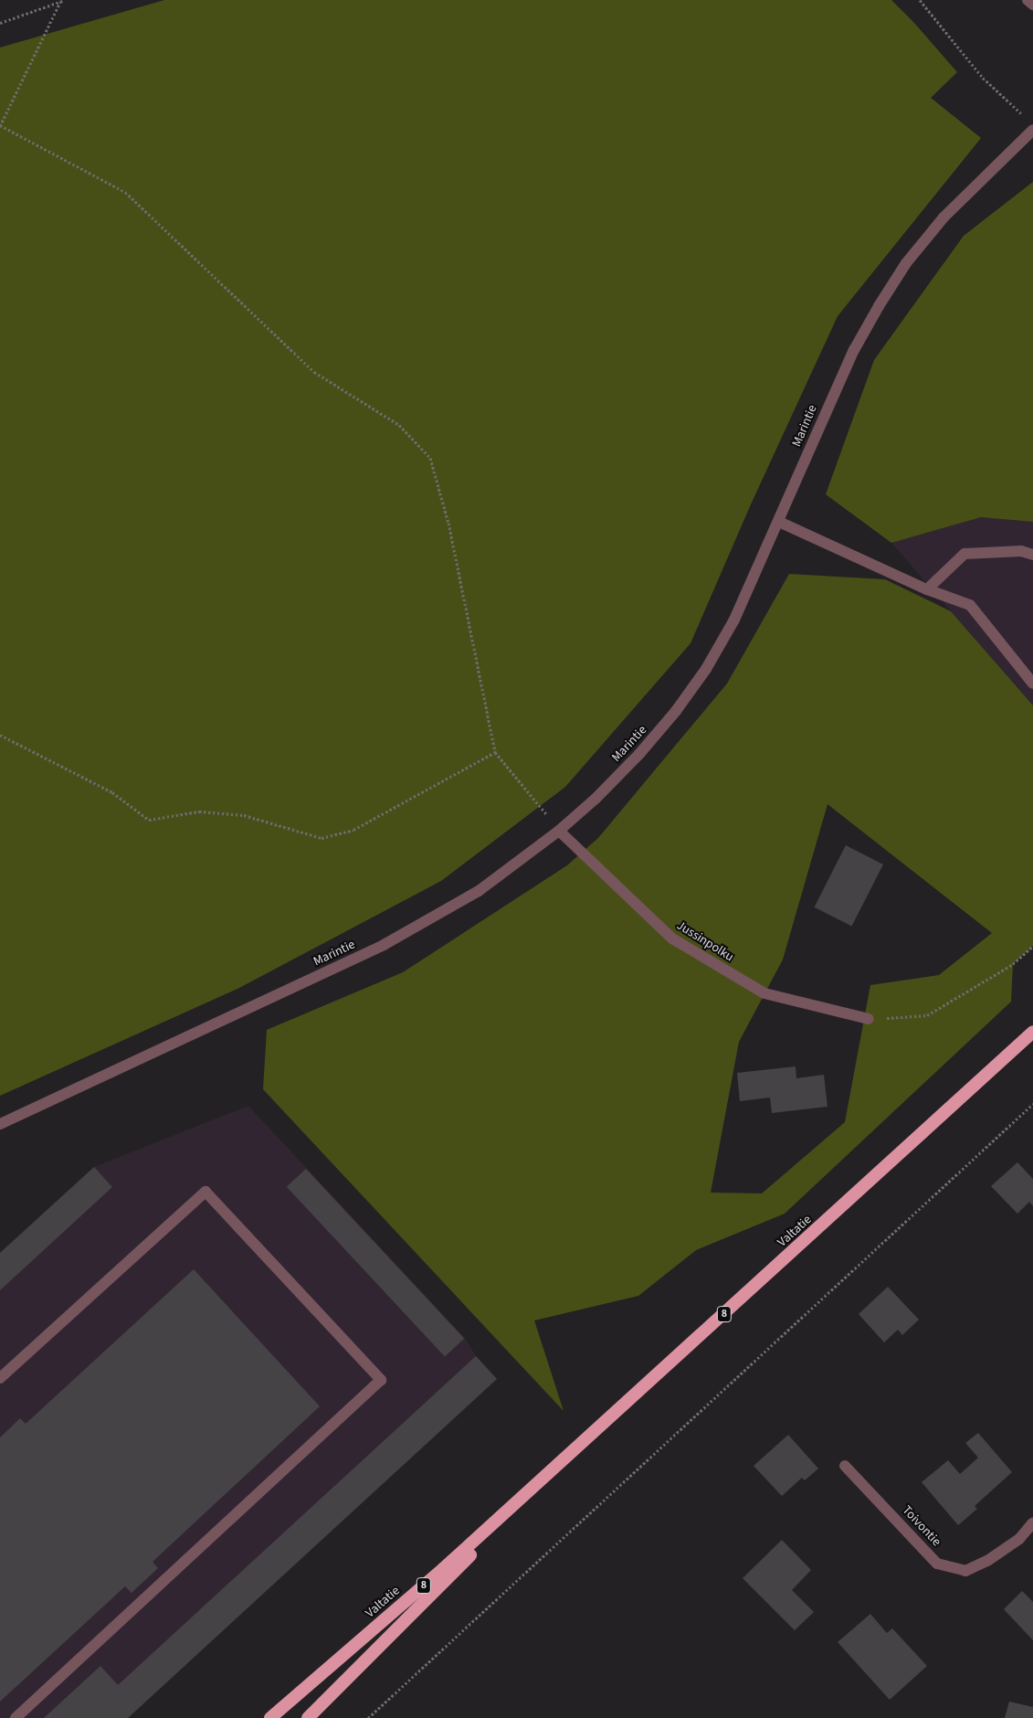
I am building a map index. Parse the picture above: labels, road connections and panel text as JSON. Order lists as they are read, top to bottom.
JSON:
{
  "streets": {
    "highway": ["Valtatie", "8"],
    "street": ["Marintie", "Jussinpolku", "Toivontie"]
  },
  "crossings": [
    ["Marintie", "Jussinpolku"]
  ]
}
